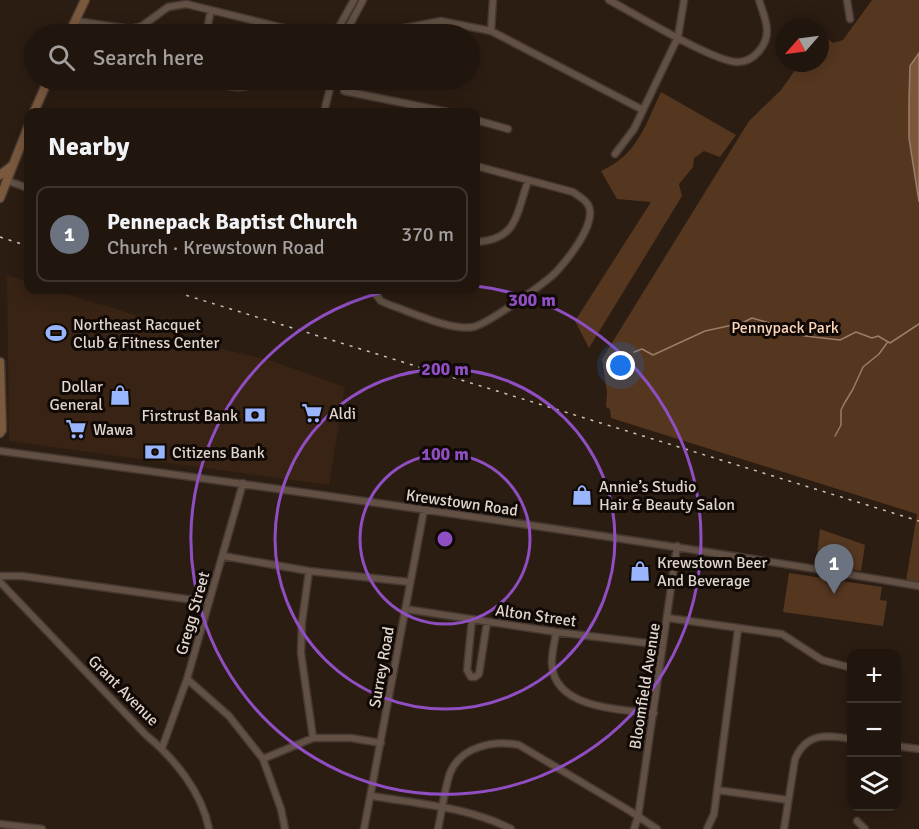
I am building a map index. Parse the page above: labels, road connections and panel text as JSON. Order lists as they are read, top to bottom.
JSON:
{
  "streets": {
    "street": [
      "Krewstown Road",
      "Gregg Street",
      "Alton Street",
      "Surrey Road",
      "Bloomfield Avenue",
      "Grant Avenue"
    ]
  },
  "crossings": [
    ["Krewstown Road", "Gregg Street"],
    ["Krewstown Road", "Surrey Road"],
    ["Krewstown Road", "Bloomfield Avenue"],
    ["Gregg Street", "Grant Avenue"],
    ["Alton Street", "Surrey Road"],
    ["Alton Street", "Bloomfield Avenue"]
  ],
  "parks": ["Pennypack Park"],
  "places": {
    "sports": ["Northeast Racquet Club & Fitness Center"],
    "shop": ["Dollar General", "Annie’s Studio Hair & Beauty Salon", "Krewstown Beer And Beverage"],
    "supermarket": ["Aldi", "Wawa"],
    "bank": ["Firstrust Bank", "Citizens Bank"]
  },
  "north": "bottom left",
  "page": {
    "search": "Search here",
    "heading": "Nearby",
    "list": [
      {
        "mark": "1",
        "name": "Pennepack Baptist Church",
        "note": "Church · Krewstown Road",
        "value": "370 m"
      }
    ],
    "pins": "1",
    "map_buttons": ["+", "−"]
  },
  "rings": ["300 m", "200 m", "100 m"]
}
